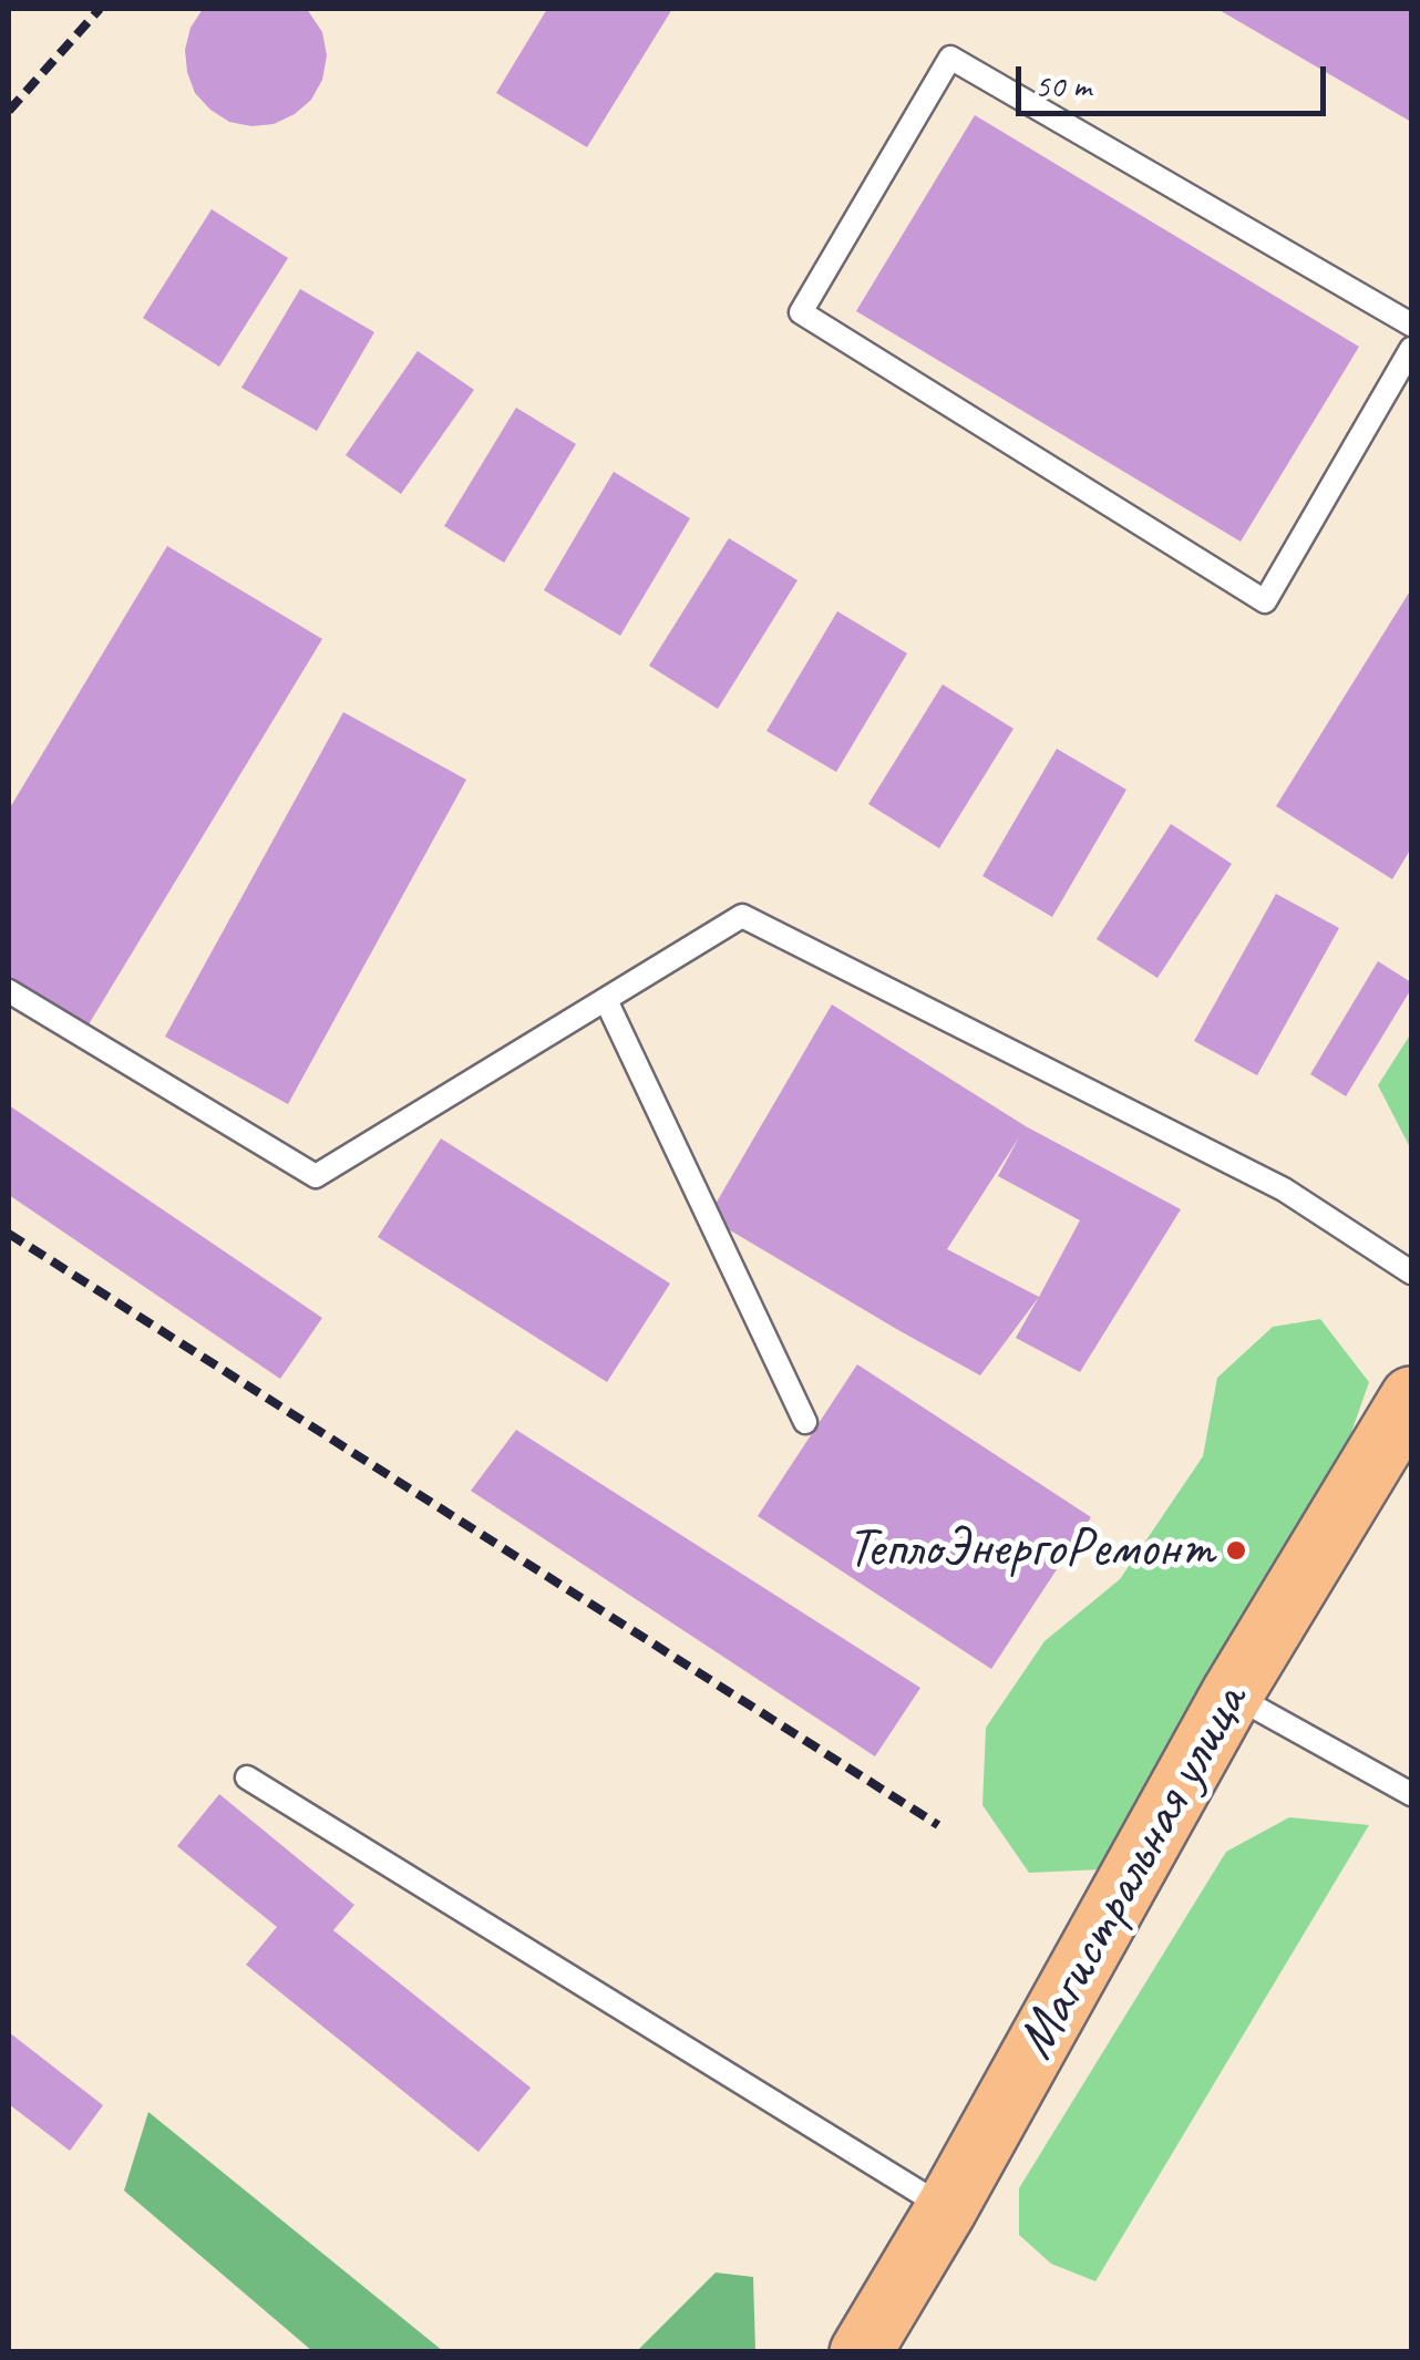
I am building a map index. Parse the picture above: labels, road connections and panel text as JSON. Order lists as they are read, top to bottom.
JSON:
{
  "streets": {
    "main road": ["Магистральная улица"]
  },
  "places": ["ТеплоЭнергоРемонт"],
  "scale_bar": "50 m"
}
